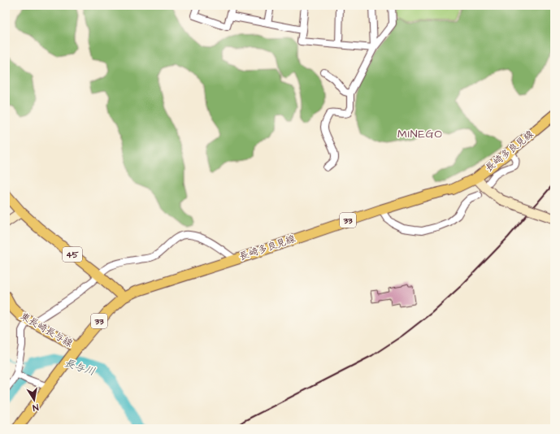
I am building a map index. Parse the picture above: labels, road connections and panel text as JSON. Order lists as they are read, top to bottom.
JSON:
{
  "streets": {
    "main road": [
      "長崎多良見線",
      "33",
      "45",
      "東長崎長与線"
    ]
  },
  "crossings": [
    ["長崎多良見線", "45"],
    ["長崎多良見線", "東長崎長与線"]
  ],
  "districts": ["MINEGO"],
  "water": ["長与川"],
  "north": "bottom"
}
